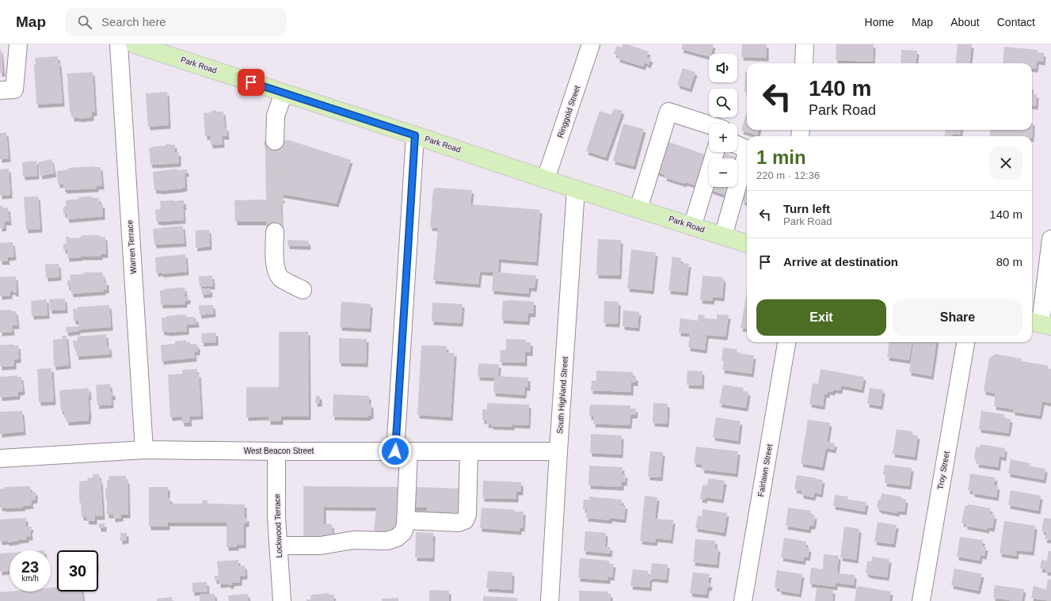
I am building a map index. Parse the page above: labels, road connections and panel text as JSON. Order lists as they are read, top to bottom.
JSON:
{
  "streets": {
    "main road": ["Park Road"],
    "street": [
      "Ringgold Street",
      "Warren Terrace",
      "South Highland Street",
      "West Beacon Street",
      "Fairlawn Street",
      "Troy Street",
      "Lockwood Terrace"
    ]
  },
  "crossings": [
    ["Park Road", "Ringgold Street"],
    ["Park Road", "South Highland Street"],
    ["Warren Terrace", "West Beacon Street"],
    ["South Highland Street", "West Beacon Street"],
    ["West Beacon Street", "Lockwood Terrace"]
  ],
  "page": {
    "header": "Map",
    "search": "Search here",
    "nav": [
      "Home",
      "Map",
      "About",
      "Contact"
    ],
    "map_buttons": ["+", "−"],
    "turn": ["140 m", "Park Road"],
    "heading": ["1 min", "220 m · 12:36"],
    "list": [
      {
        "name": "Turn left",
        "note": "Park Road",
        "value": "140 m"
      },
      {
        "name": "Arrive at destination",
        "value": "80 m"
      }
    ],
    "buttons": ["Exit", "Share"],
    "speed": "23 km/h",
    "limit": "30"
  }
}
